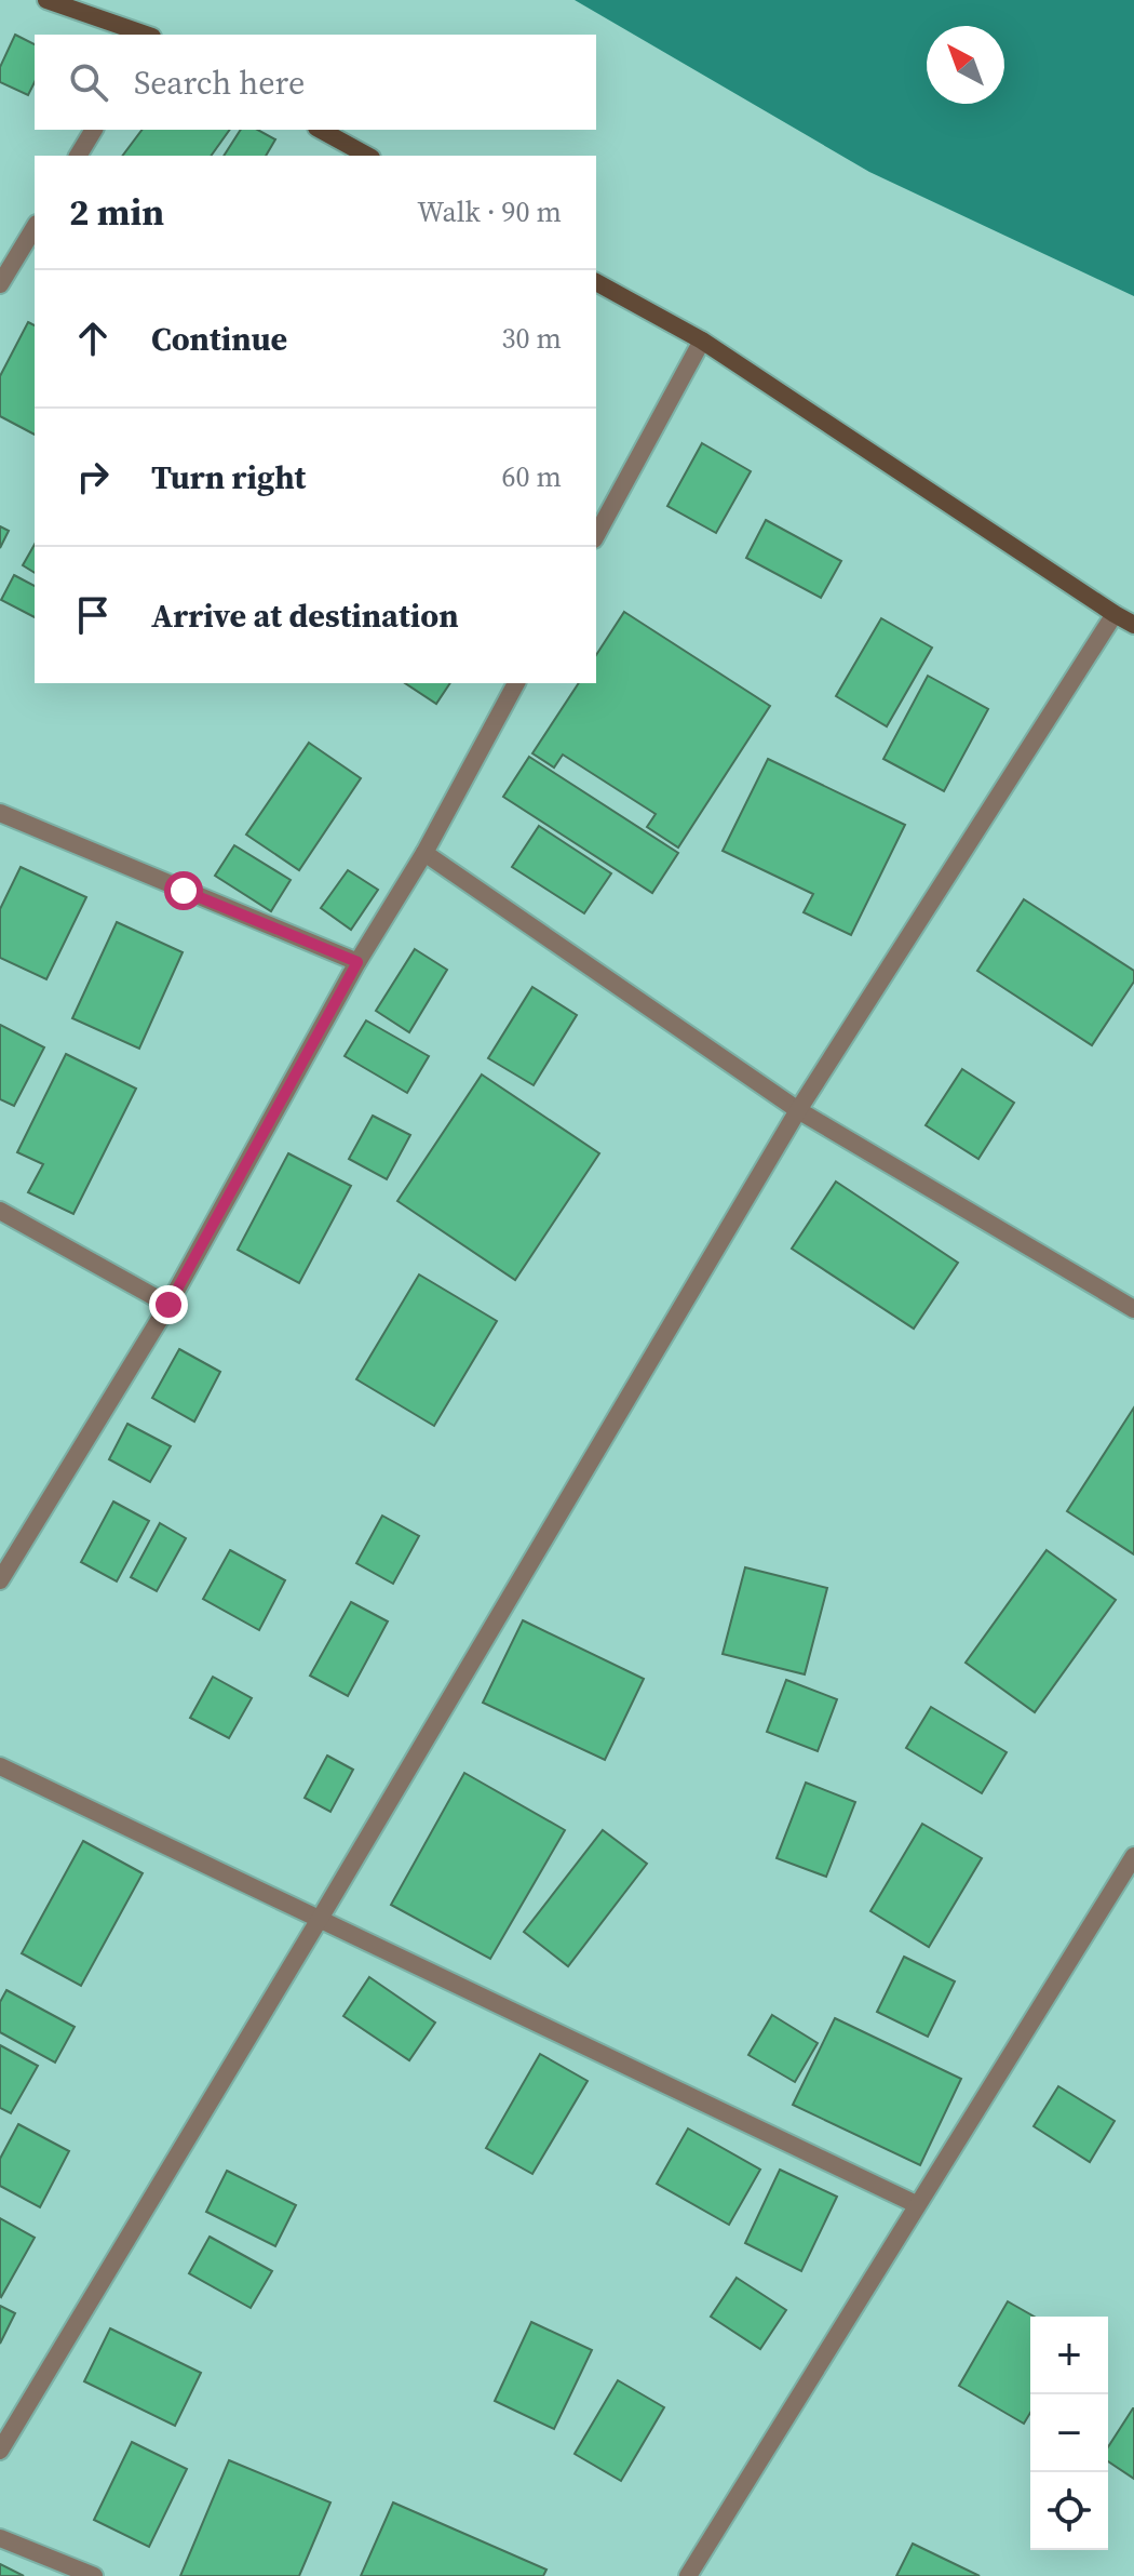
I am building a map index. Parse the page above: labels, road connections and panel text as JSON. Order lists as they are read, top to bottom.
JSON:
{
  "north": "top left",
  "page": {
    "search": "Search here",
    "heading": ["2 min", "Walk · 90 m"],
    "list": [
      ["Continue", "30 m"],
      ["Turn right", "60 m"],
      "Arrive at destination"
    ],
    "map_buttons": ["+", "−"]
  }
}
